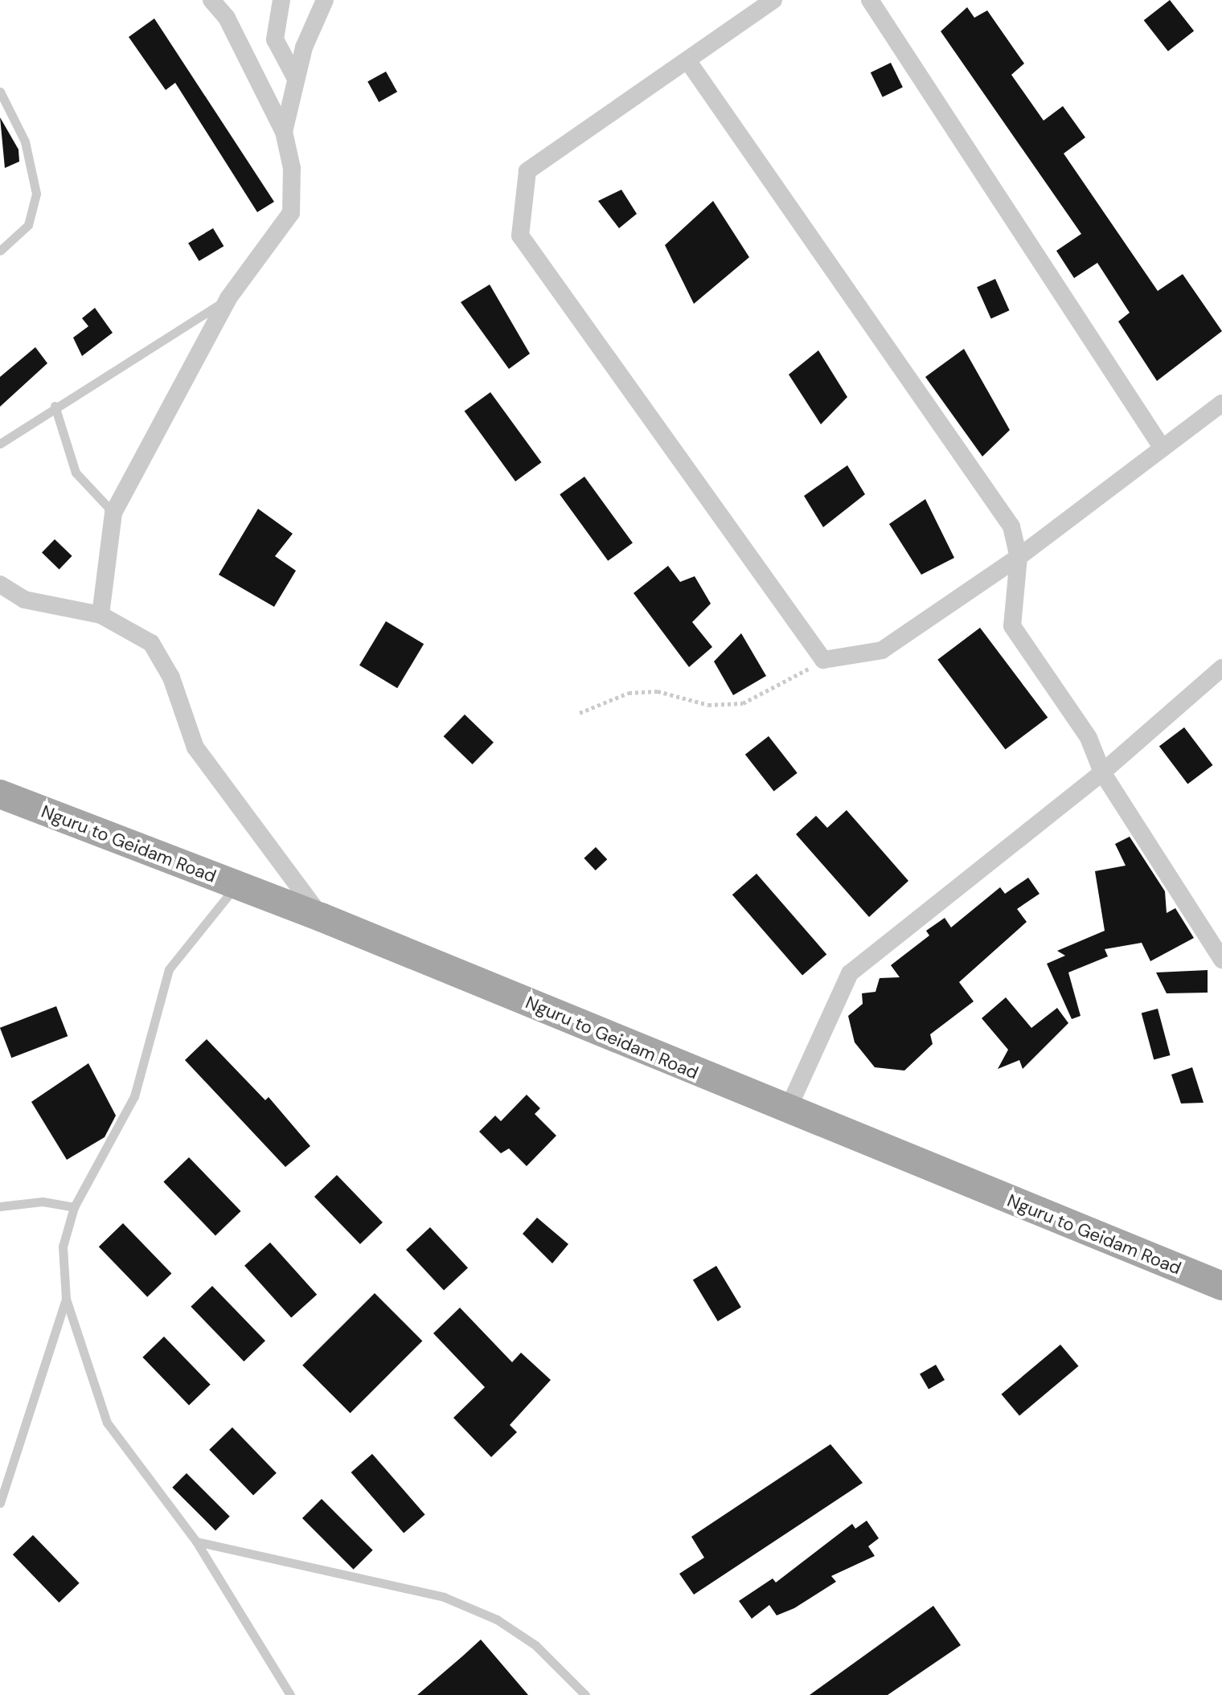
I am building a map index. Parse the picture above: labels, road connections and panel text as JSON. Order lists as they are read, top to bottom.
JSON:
{
  "streets": {
    "main road": ["Nguru to Geidam Road"]
  }
}
